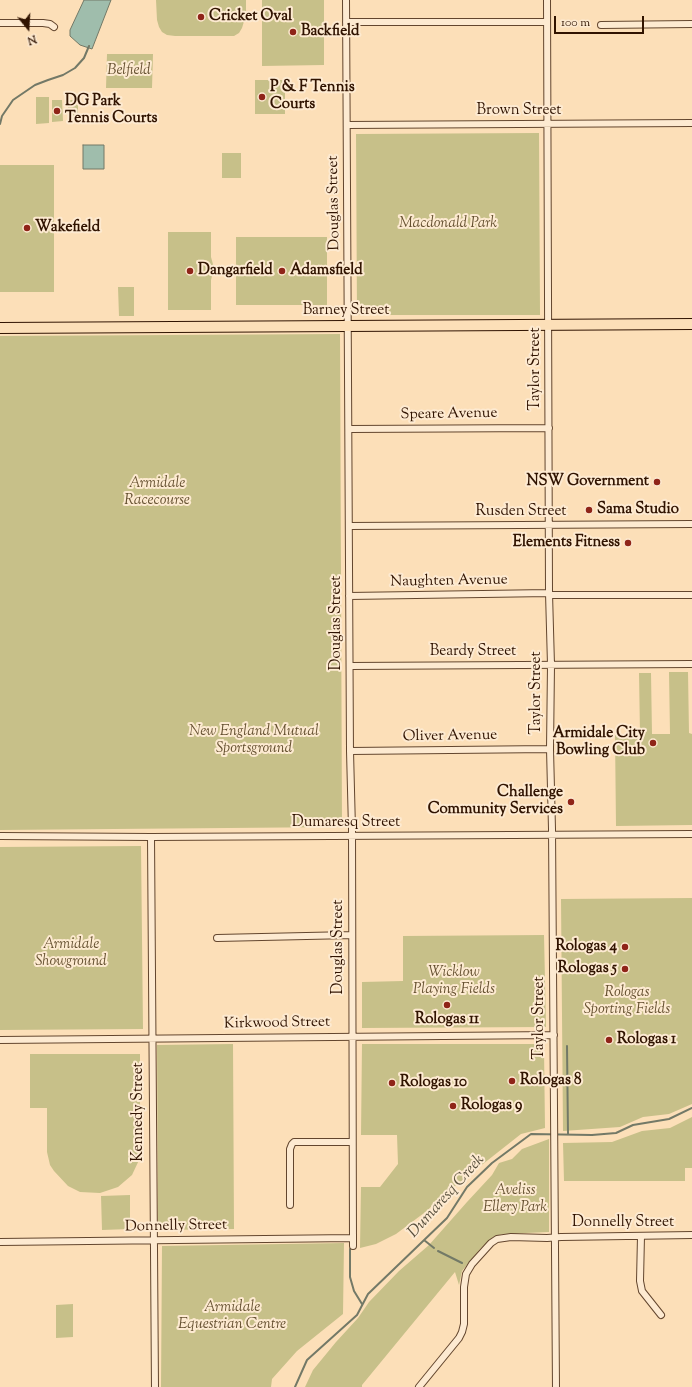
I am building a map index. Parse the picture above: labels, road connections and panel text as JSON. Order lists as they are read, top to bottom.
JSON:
{
  "streets": {
    "main road": ["Barney Street"],
    "street": [
      "Brown Street",
      "Douglas Street",
      "Taylor Street",
      "Speare Avenue",
      "Rusden Street",
      "Naughten Avenue",
      "Beardy Street",
      "Oliver Avenue",
      "Dumaresq Street",
      "Kirkwood Street",
      "Kennedy Street",
      "Donnelly Street"
    ]
  },
  "crossings": [
    ["Brown Street", "Douglas Street"],
    ["Brown Street", "Taylor Street"],
    ["Douglas Street", "Barney Street"],
    ["Douglas Street", "Speare Avenue"],
    ["Douglas Street", "Rusden Street"],
    ["Douglas Street", "Naughten Avenue"],
    ["Douglas Street", "Beardy Street"],
    ["Douglas Street", "Oliver Avenue"],
    ["Douglas Street", "Dumaresq Street"],
    ["Douglas Street", "Kirkwood Street"],
    ["Douglas Street", "Donnelly Street"],
    ["Barney Street", "Taylor Street"],
    ["Taylor Street", "Speare Avenue"],
    ["Taylor Street", "Rusden Street"],
    ["Taylor Street", "Naughten Avenue"],
    ["Taylor Street", "Beardy Street"],
    ["Taylor Street", "Oliver Avenue"],
    ["Taylor Street", "Dumaresq Street"],
    ["Taylor Street", "Kirkwood Street"],
    ["Taylor Street", "Donnelly Street"],
    ["Dumaresq Street", "Kennedy Street"],
    ["Kirkwood Street", "Kennedy Street"],
    ["Kennedy Street", "Donnelly Street"]
  ],
  "water": ["Dumaresq Creek"],
  "parks": [
    "Belfield",
    "Macdonald Park",
    "Armidale Racecourse",
    "New England Mutual Sportsground",
    "Armidale Showground",
    "Wicklow Playing Fields",
    "Rologas Sporting Fields",
    "Aveliss Ellery Park",
    "Armidale Equestrian Centre"
  ],
  "places": [
    "Cricket Oval",
    "Backfield",
    "P & F Tennis Courts",
    "DG Park Tennis Courts",
    "Wakefield",
    "Dangarfield",
    "Adamsfield",
    "NSW Government",
    "Sama Studio",
    "Elements Fitness",
    "Armidale City Bowling Club",
    "Challenge Community Services",
    "Rologas 4",
    "Rologas 5",
    "Rologas 11",
    "Rologas 1",
    "Rologas 8",
    "Rologas 10",
    "Rologas 9"
  ],
  "scale_bar": "100 m",
  "north": "bottom"
}
